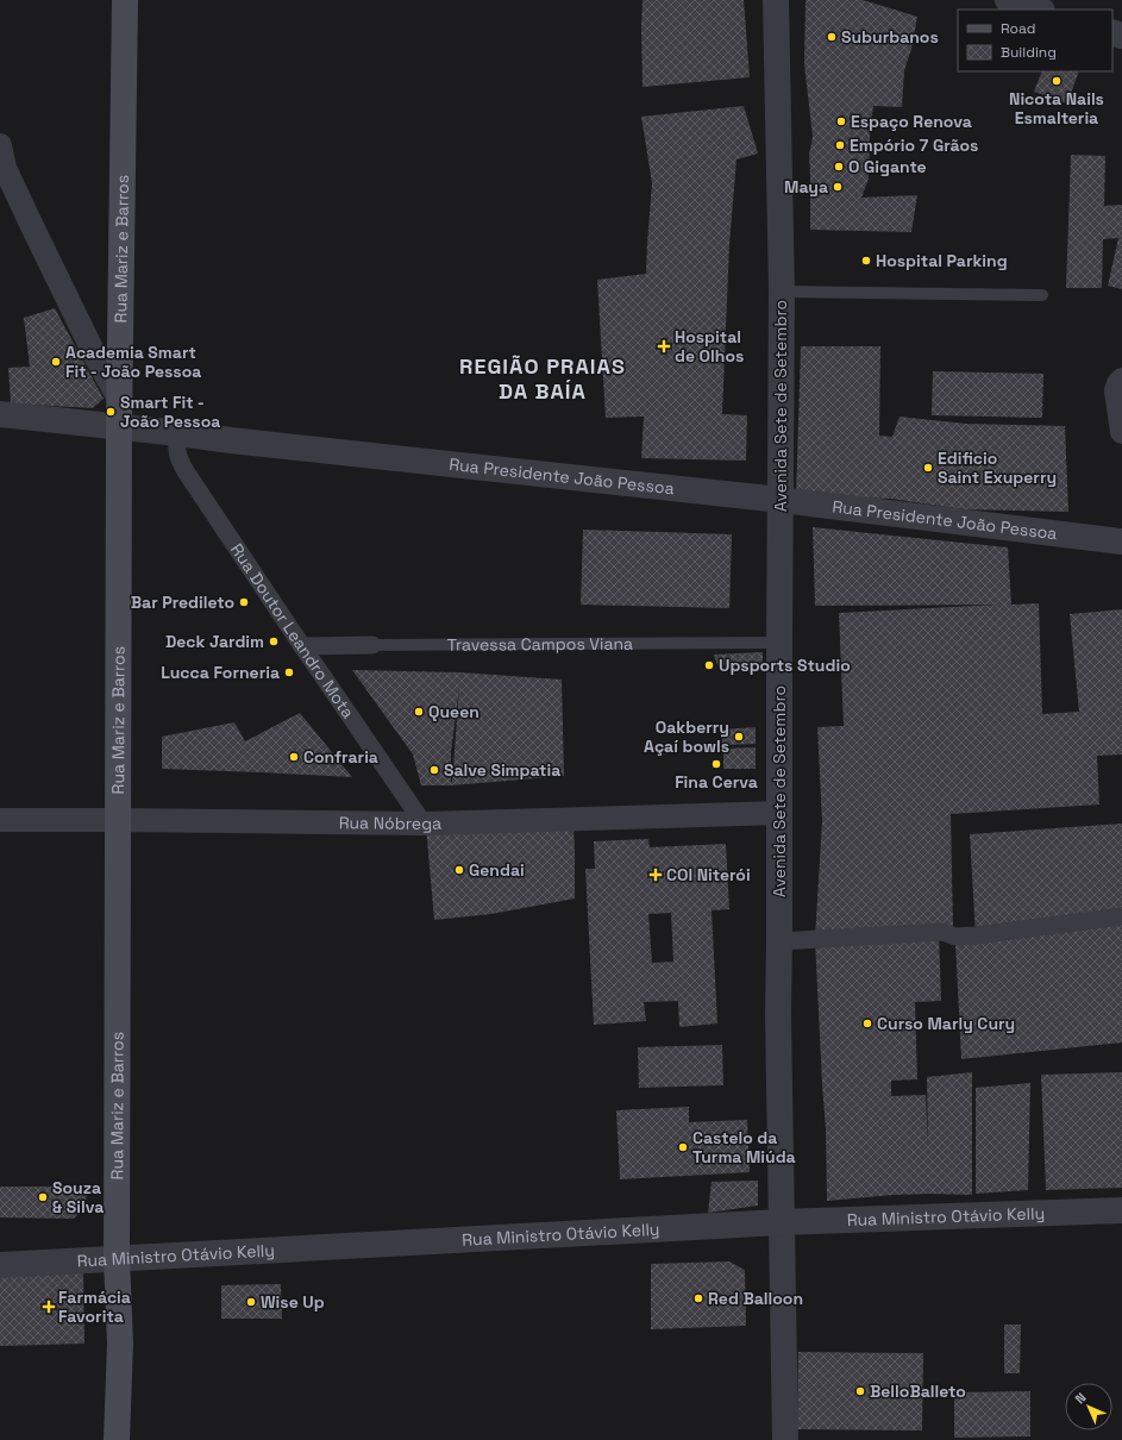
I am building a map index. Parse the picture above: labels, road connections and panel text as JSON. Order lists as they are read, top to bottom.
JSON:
{
  "streets": {
    "main road": ["Rua Mariz e Barros"],
    "street": [
      "Avenida Sete de Setembro",
      "Rua Presidente João Pessoa",
      "Rua Doutor Leandro Mota",
      "Travessa Campos Viana",
      "Rua Nóbrega",
      "Rua Ministro Otávio Kelly"
    ]
  },
  "crossings": [
    ["Rua Mariz e Barros", "Rua Presidente João Pessoa"],
    ["Rua Mariz e Barros", "Rua Nóbrega"],
    ["Rua Mariz e Barros", "Rua Ministro Otávio Kelly"],
    ["Avenida Sete de Setembro", "Rua Presidente João Pessoa"],
    ["Avenida Sete de Setembro", "Travessa Campos Viana"],
    ["Avenida Sete de Setembro", "Rua Nóbrega"],
    ["Avenida Sete de Setembro", "Rua Ministro Otávio Kelly"],
    ["Rua Presidente João Pessoa", "Rua Doutor Leandro Mota"],
    ["Rua Doutor Leandro Mota", "Travessa Campos Viana"],
    ["Rua Doutor Leandro Mota", "Rua Nóbrega"]
  ],
  "districts": ["REGIÃO PRAIAS DA BAÍA"],
  "places": {
    "other": [
      "Suburbanos",
      "Nicota Nails Esmalteria",
      "Espaço Renova",
      "Empório 7 Grãos",
      "O Gigante",
      "Maya",
      "Hospital Parking",
      "Academia Smart Fit - João Pessoa",
      "Smart Fit - João Pessoa",
      "Edificio Saint Exuperry",
      "Bar Predileto",
      "Deck Jardim",
      "Upsports Studio",
      "Lucca Forneria",
      "Queen",
      "Oakberry Açaí bowls",
      "Confraria",
      "Fina Cerva",
      "Salve Simpatia",
      "Gendai",
      "Curso Marly Cury",
      "Castelo da Turma Miúda",
      "Souza & Silva",
      "Red Balloon",
      "Wise Up",
      "BelloBalleto"
    ],
    "health": ["Hospital de Olhos", "COI Niterói", "Farmácia Favorita"]
  },
  "legend": ["Road", "Building"],
  "north": "top left"
}
